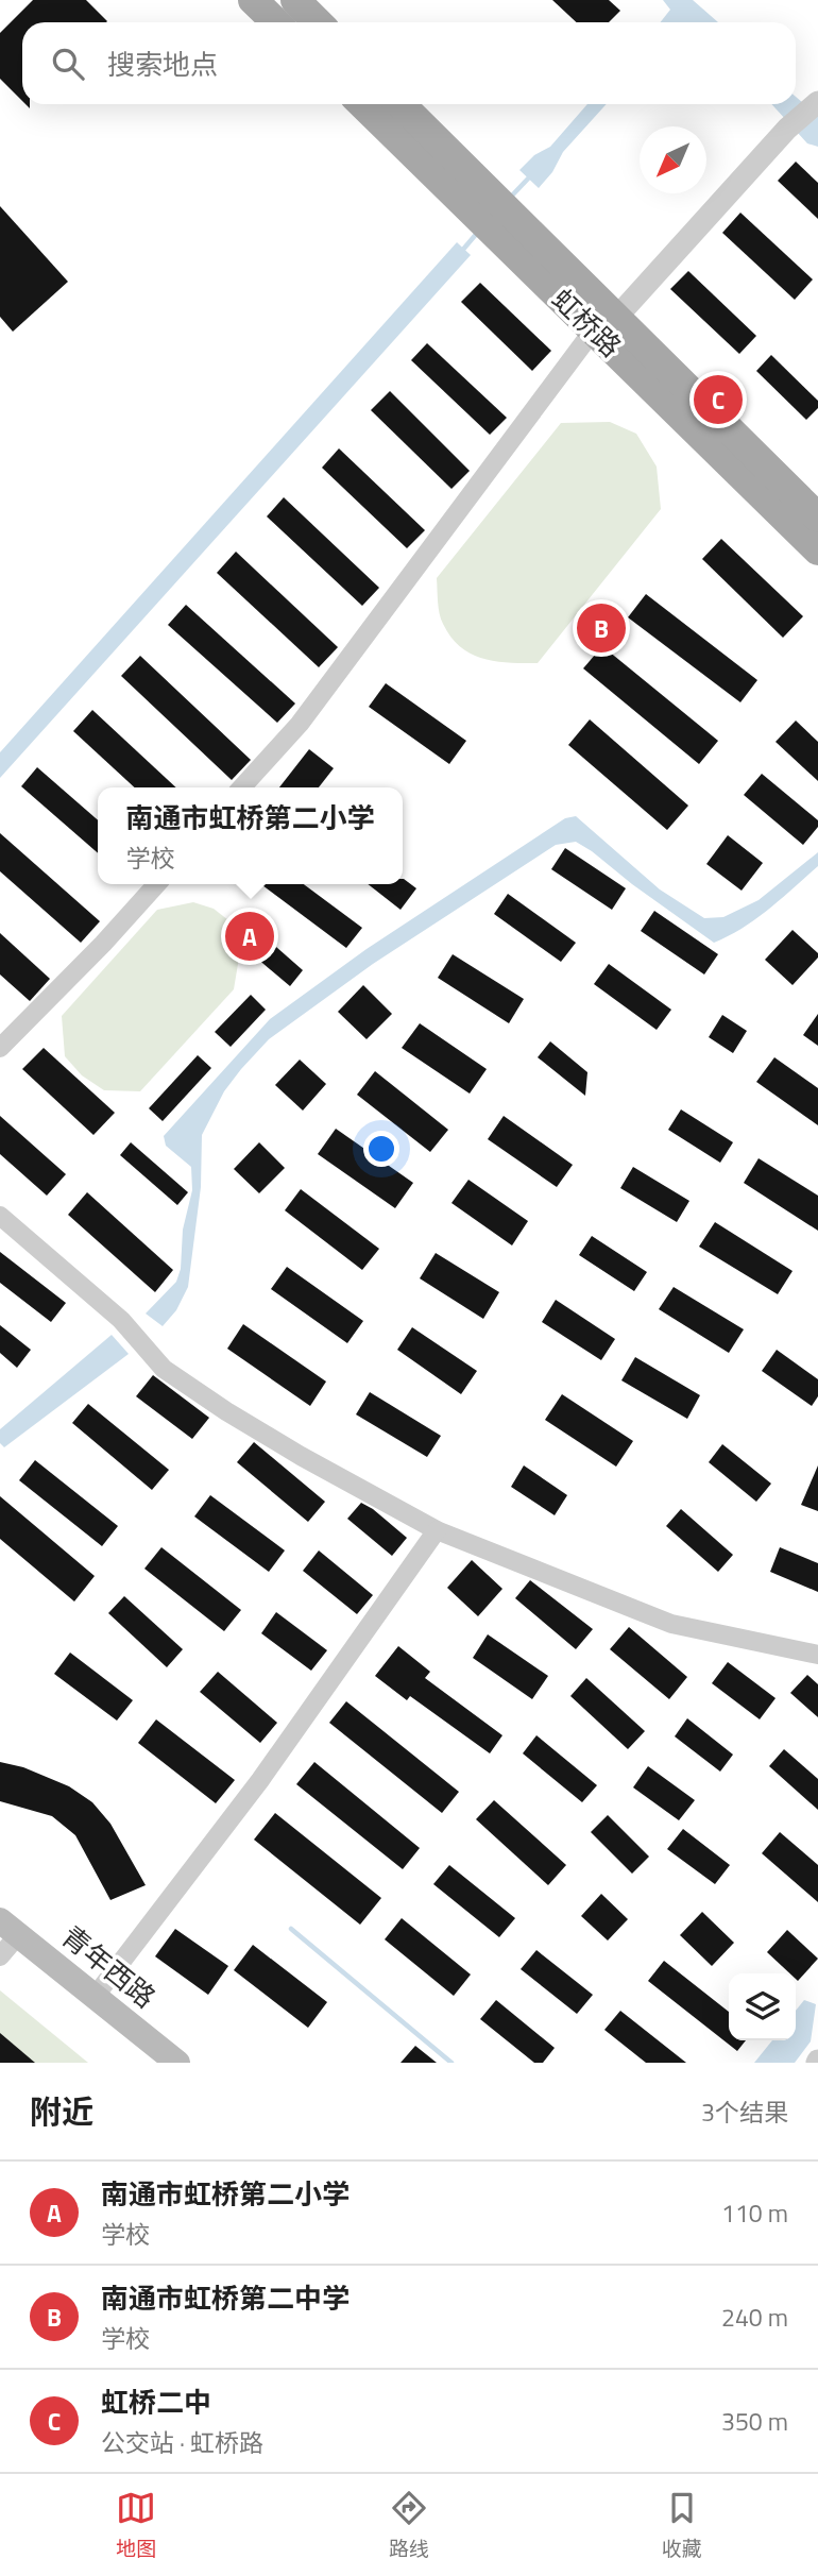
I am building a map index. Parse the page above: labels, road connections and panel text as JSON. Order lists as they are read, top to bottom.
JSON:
{
  "streets": {
    "main road": ["虹桥路", "青年西路"]
  },
  "north": "bottom left",
  "page": {
    "search": "搜索地点",
    "pins": ["C", "B", "A"],
    "popup": ["南通市虹桥第二小学", "学校"],
    "heading": ["附近", "3个结果"],
    "list": [
      {
        "mark": "A",
        "name": "南通市虹桥第二小学",
        "note": "学校",
        "value": "110 m"
      },
      {
        "mark": "B",
        "name": "南通市虹桥第二中学",
        "note": "学校",
        "value": "240 m"
      },
      {
        "mark": "C",
        "name": "虹桥二中",
        "note": "公交站 · 虹桥路",
        "value": "350 m"
      }
    ],
    "nav": ["地图", "路线", "收藏"]
  }
}
